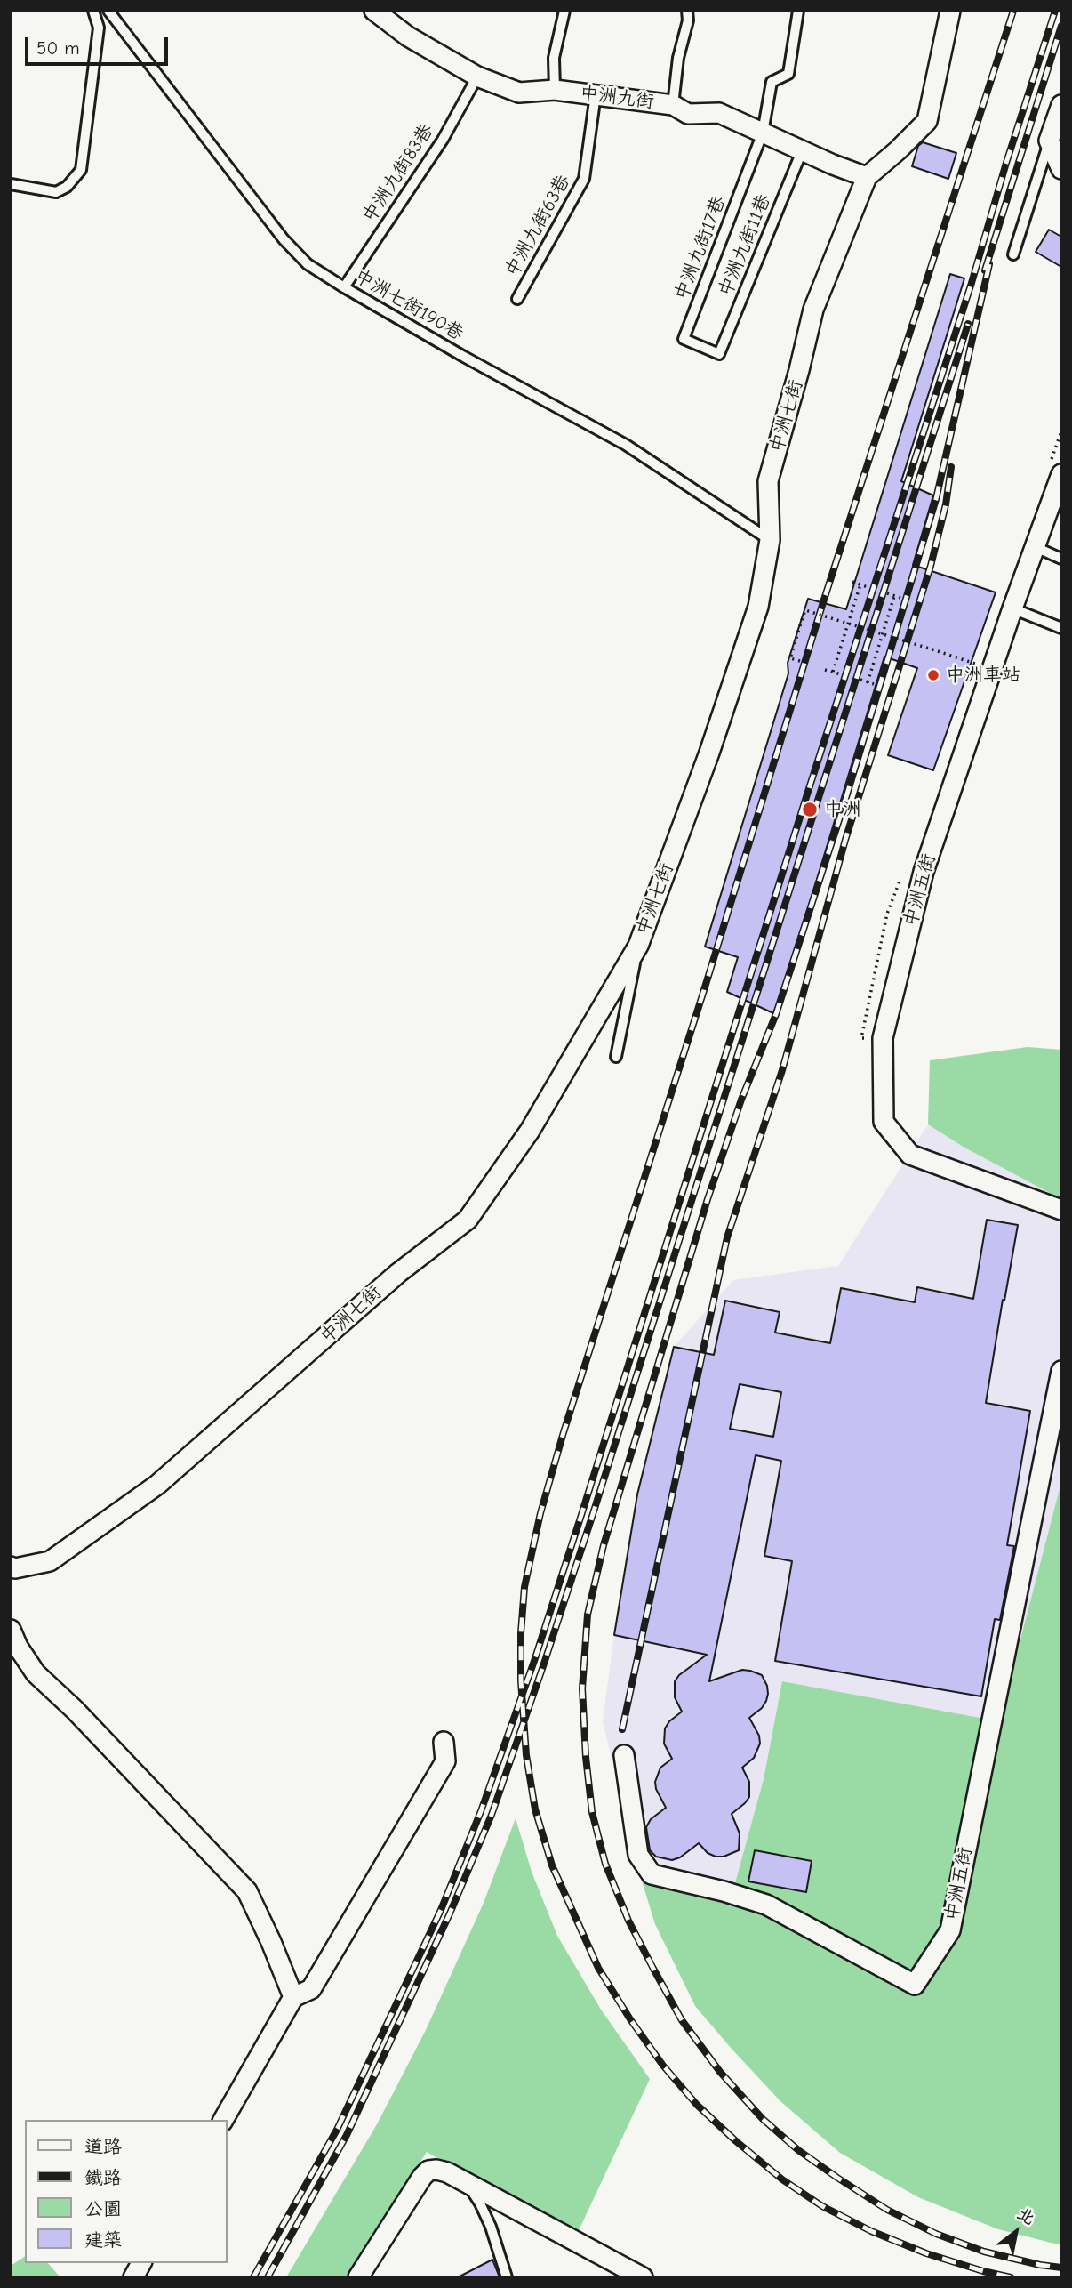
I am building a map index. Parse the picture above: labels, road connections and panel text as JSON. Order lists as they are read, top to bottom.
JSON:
{
  "streets": {
    "street": ["中洲九街", "中洲七街", "中洲五街"],
    "lane": [
      "中洲九街83巷",
      "中洲九街63巷",
      "中洲九街11巷",
      "中洲九街17巷",
      "中洲七街190巷"
    ]
  },
  "crossings": [
    ["中洲九街", "中洲九街83巷"],
    ["中洲九街", "中洲九街63巷"],
    ["中洲九街", "中洲九街11巷"],
    ["中洲九街", "中洲九街17巷"],
    ["中洲九街", "中洲七街"],
    ["中洲九街83巷", "中洲七街190巷"],
    ["中洲九街11巷", "中洲九街17巷"],
    ["中洲七街190巷", "中洲七街"]
  ],
  "places": ["中洲車站", "中洲"],
  "legend": [
    "道路",
    "鐵路",
    "公園",
    "建築"
  ],
  "scale_bar": "50 m",
  "north": "top right"
}
